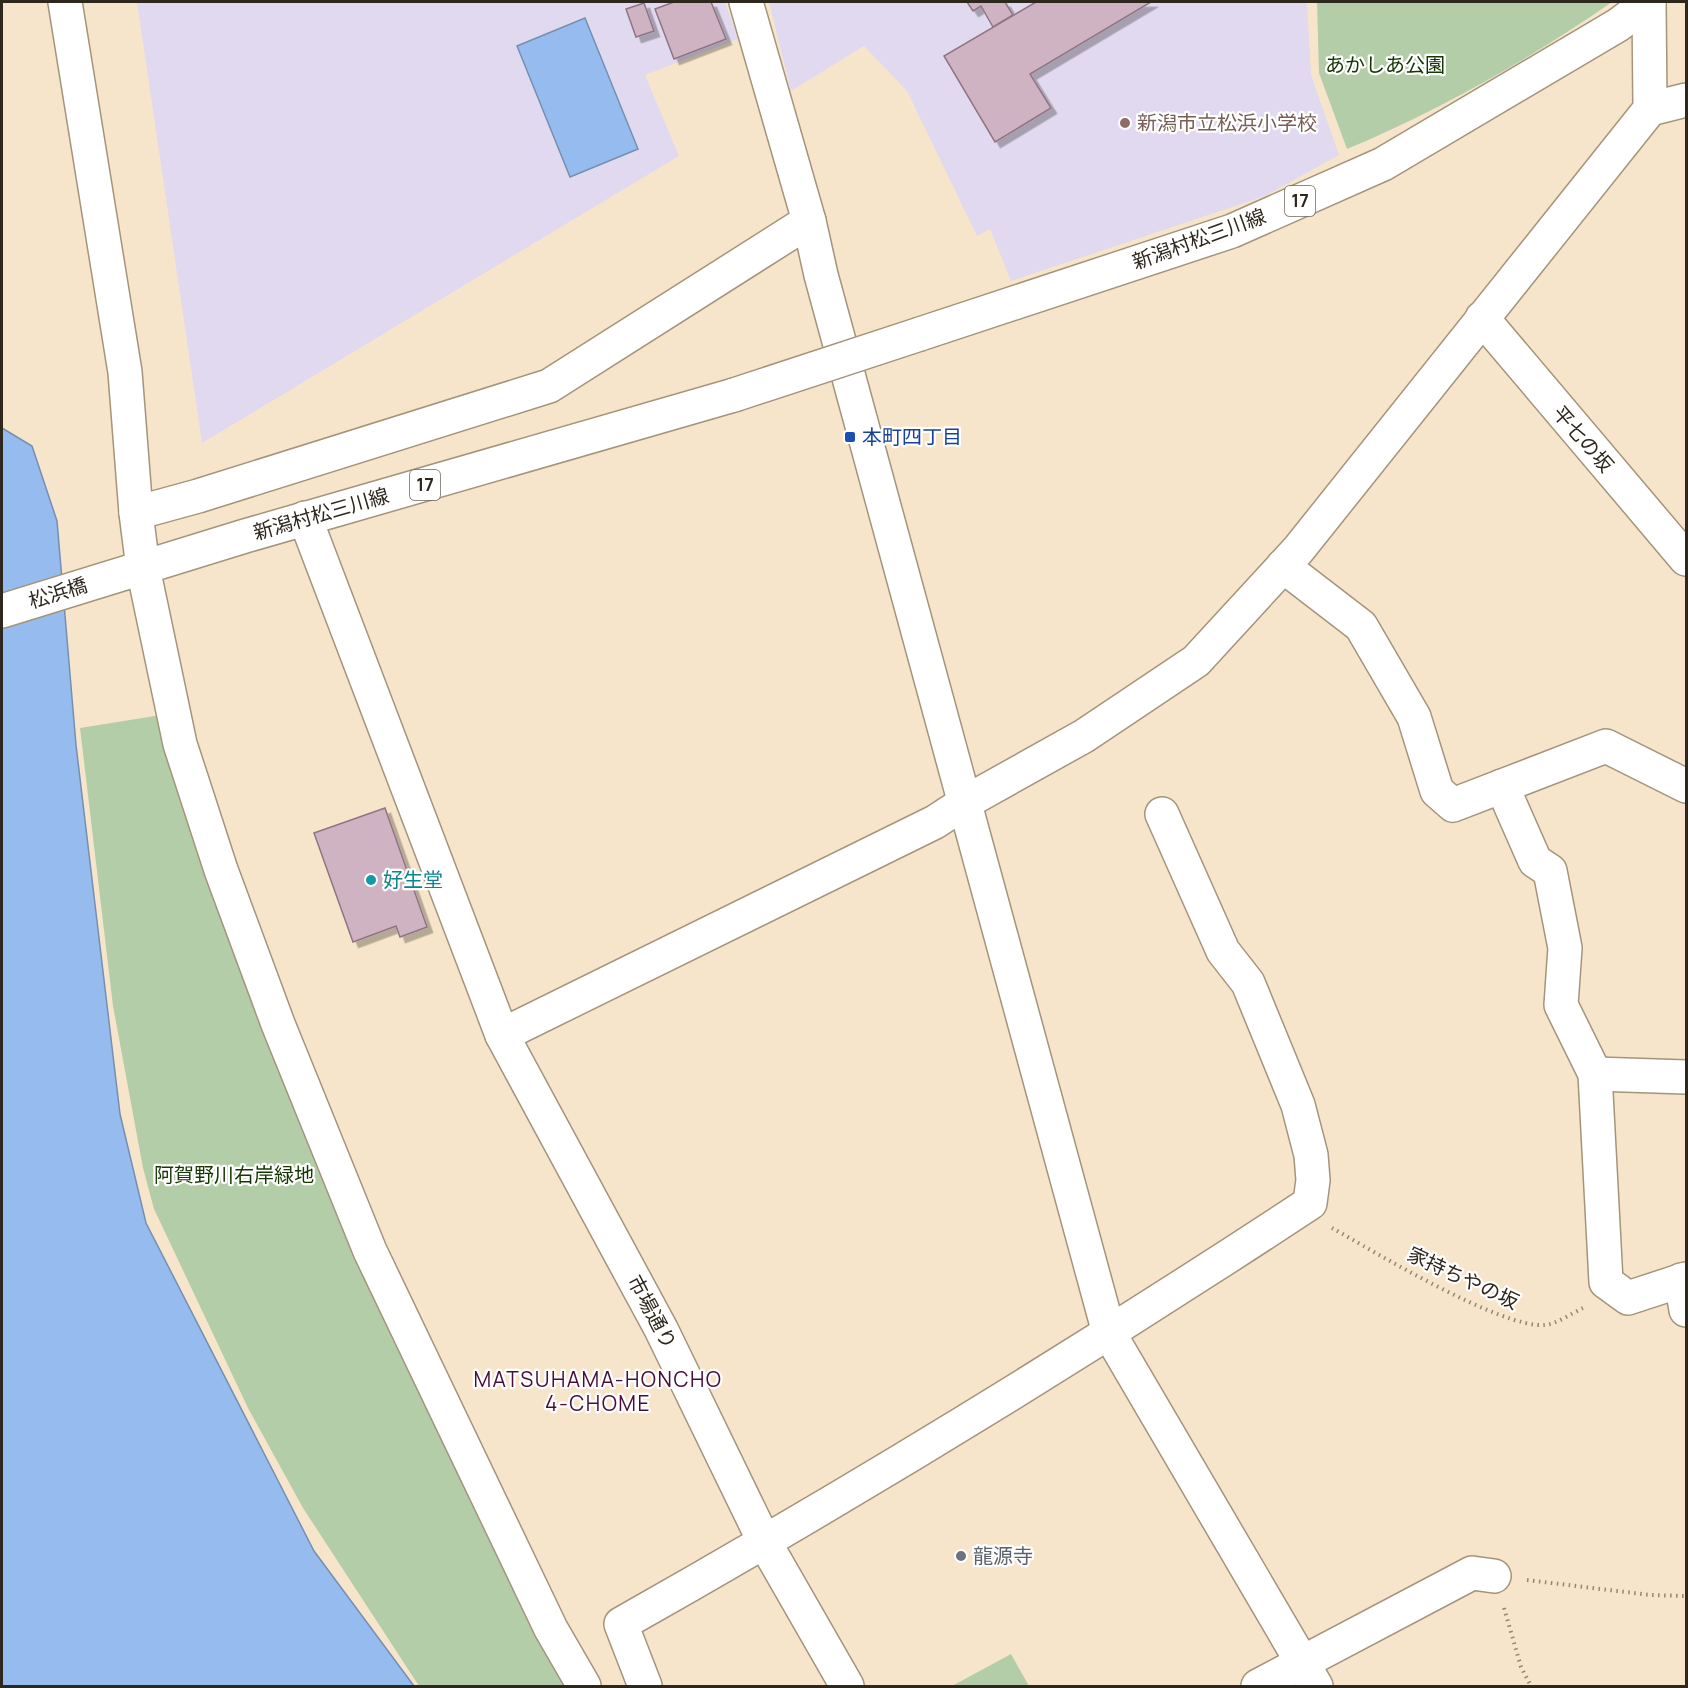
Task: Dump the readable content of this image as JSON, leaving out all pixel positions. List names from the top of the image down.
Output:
{
  "streets": {
    "street": [
      "17",
      "新潟村松三川線",
      "平七の坂",
      "松浜橋",
      "市場通り"
    ],
    "path": ["家持ちやの坂"]
  },
  "crossings": [
    ["新潟村松三川線", "松浜橋"],
    ["新潟村松三川線", "市場通り"]
  ],
  "districts": ["MATSUHAMA-HONCHO 4-CHOME"],
  "parks": ["あかしあ公園", "阿賀野川右岸緑地"],
  "places": {
    "other": ["新潟市立松浜小学校", "好生堂", "龍源寺"],
    "transit": ["本町四丁目"]
  }
}
